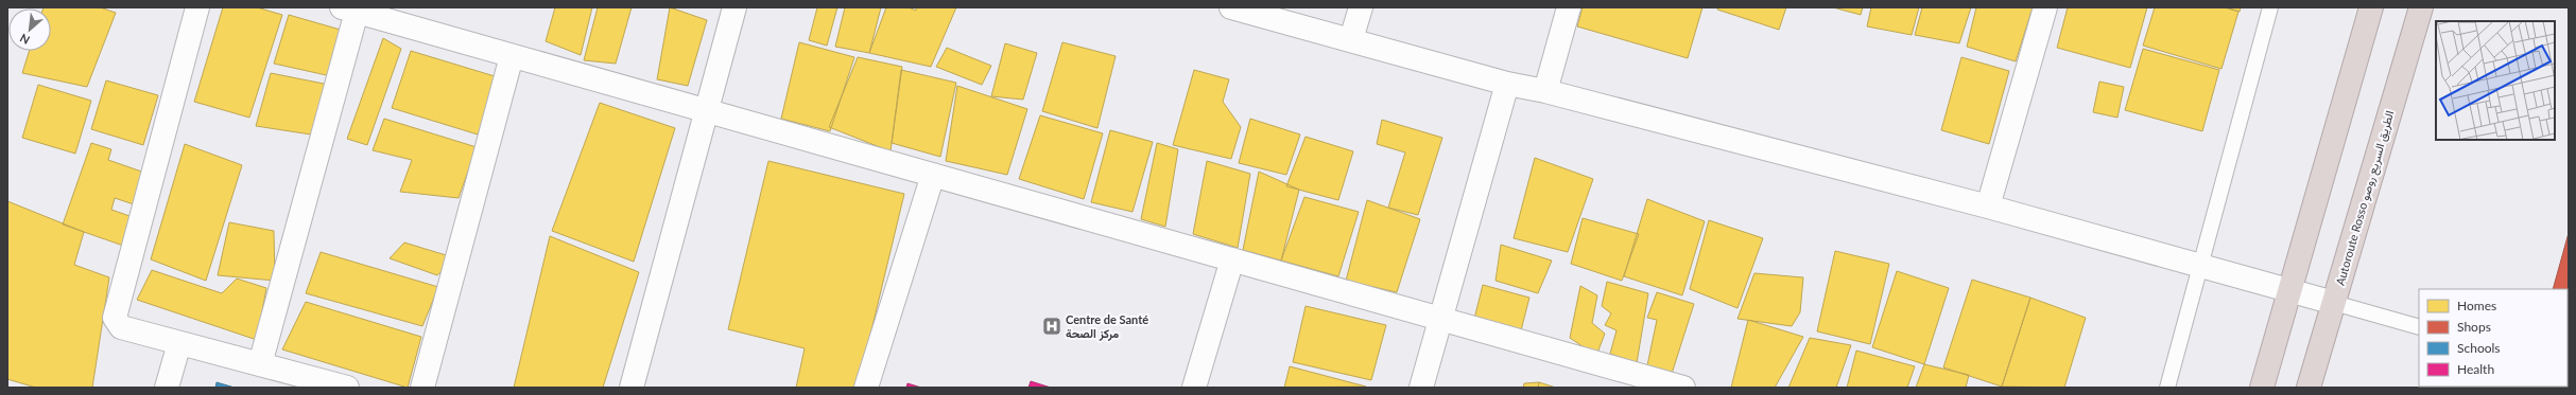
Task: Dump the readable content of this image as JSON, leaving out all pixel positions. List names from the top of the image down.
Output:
{
  "streets": {
    "highway": ["Autoroute Rosso الطريق السريع روصو"]
  },
  "places": {
    "hospital": ["Centre de Santé مركز الصحة"]
  },
  "legend": [
    "Homes",
    "Shops",
    "Schools",
    "Health"
  ],
  "north": "bottom left"
}
